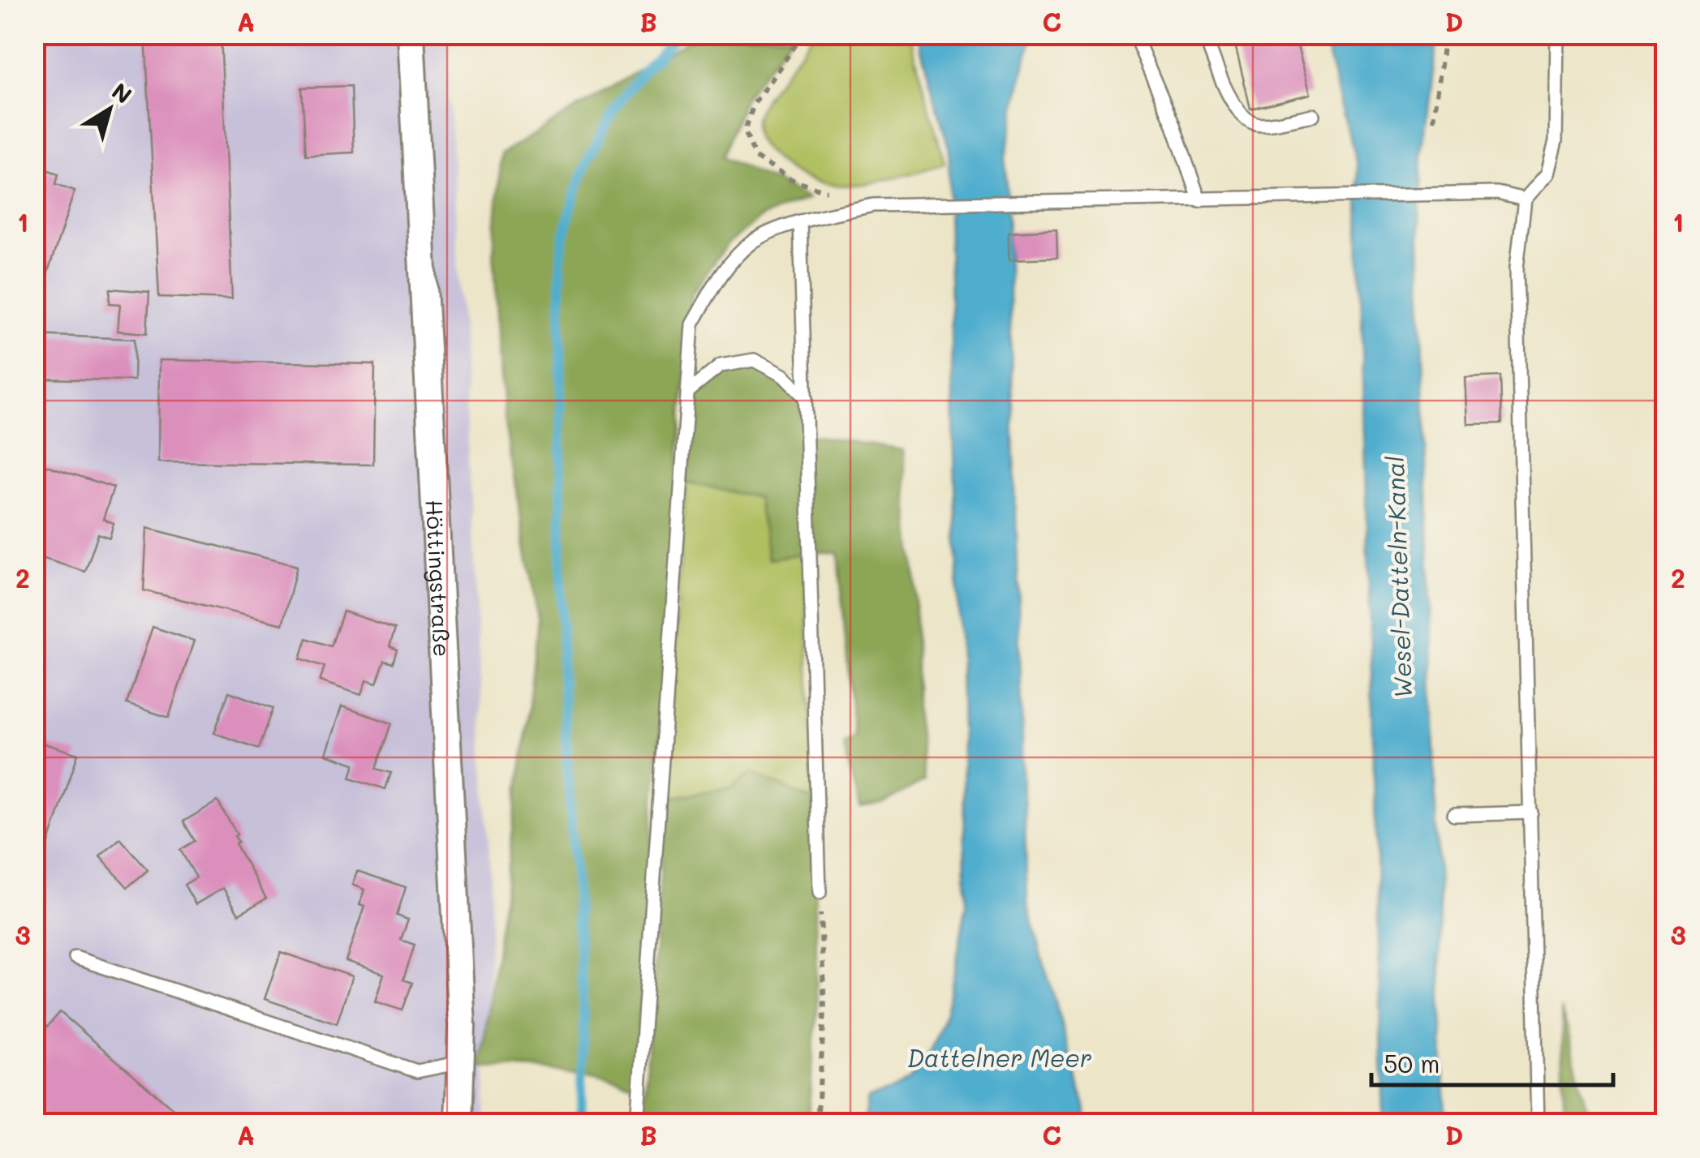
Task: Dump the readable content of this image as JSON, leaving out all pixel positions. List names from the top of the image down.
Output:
{
  "streets": {
    "street": ["Höttingstraße"]
  },
  "water": ["Wesel-Datteln-Kanal", "Dattelner Meer"],
  "scale_bar": "50 m",
  "north": "top right",
  "grid": {
    "columns": [
      "A",
      "B",
      "C",
      "D"
    ],
    "rows": ["1", "2", "3"]
  }
}
